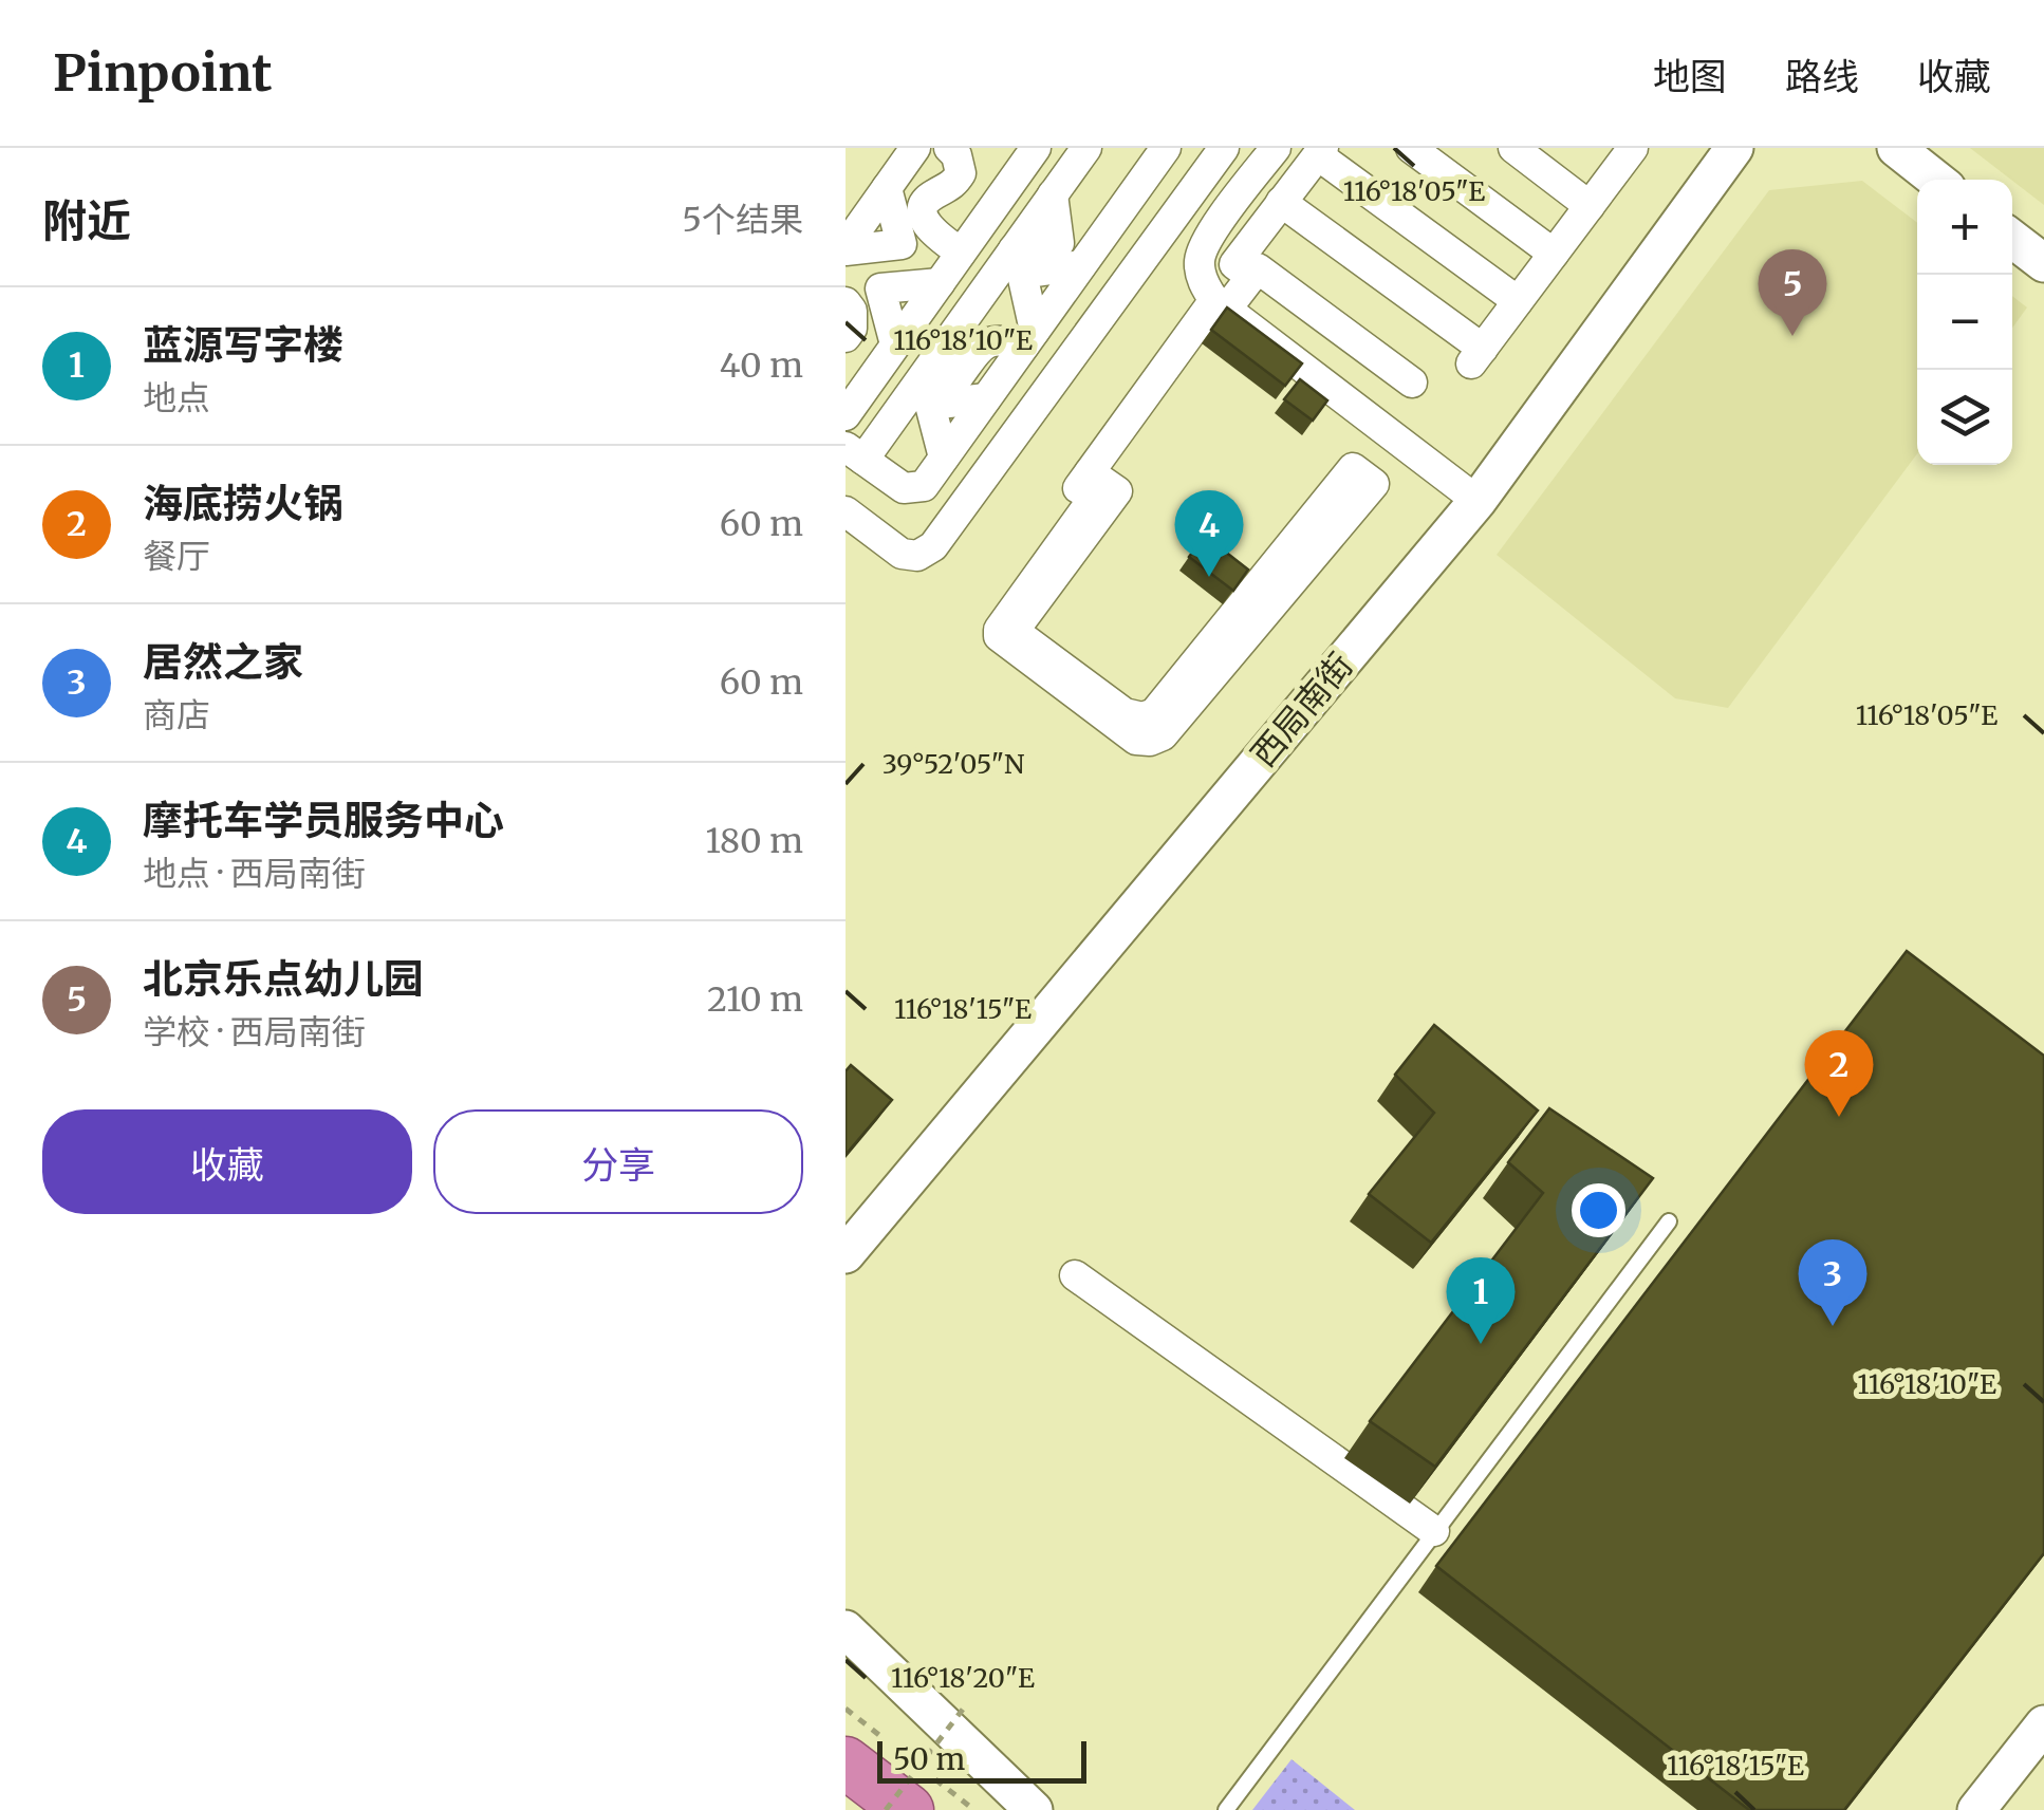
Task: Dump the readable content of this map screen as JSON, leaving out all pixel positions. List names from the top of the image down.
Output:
{
  "streets": {
    "street": ["西局南街"]
  },
  "scale_bar": "50 m",
  "page": {
    "header": "Pinpoint",
    "nav": ["地图", "路线", "收藏"],
    "heading": ["附近", "5个结果"],
    "map_buttons": ["+", "−"],
    "pins": [
      "5",
      "4",
      "2",
      "3",
      "1"
    ],
    "list": [
      {
        "mark": "1",
        "name": "蓝源写字楼",
        "note": "地点",
        "value": "40 m"
      },
      {
        "mark": "2",
        "name": "海底捞火锅",
        "note": "餐厅",
        "value": "60 m"
      },
      {
        "mark": "3",
        "name": "居然之家",
        "note": "商店",
        "value": "60 m"
      },
      {
        "mark": "4",
        "name": "摩托车学员服务中心",
        "note": "地点 · 西局南街",
        "value": "180 m"
      },
      {
        "mark": "5",
        "name": "北京乐点幼儿园",
        "note": "学校 · 西局南街",
        "value": "210 m"
      }
    ],
    "buttons": ["收藏", "分享"],
    "scale": "50 m"
  },
  "coordinates": [
    "116°18'05\"E",
    "116°18'10\"E",
    "39°52'05\"N",
    "116°18'15\"E",
    "116°18'20\"E"
  ]
}
